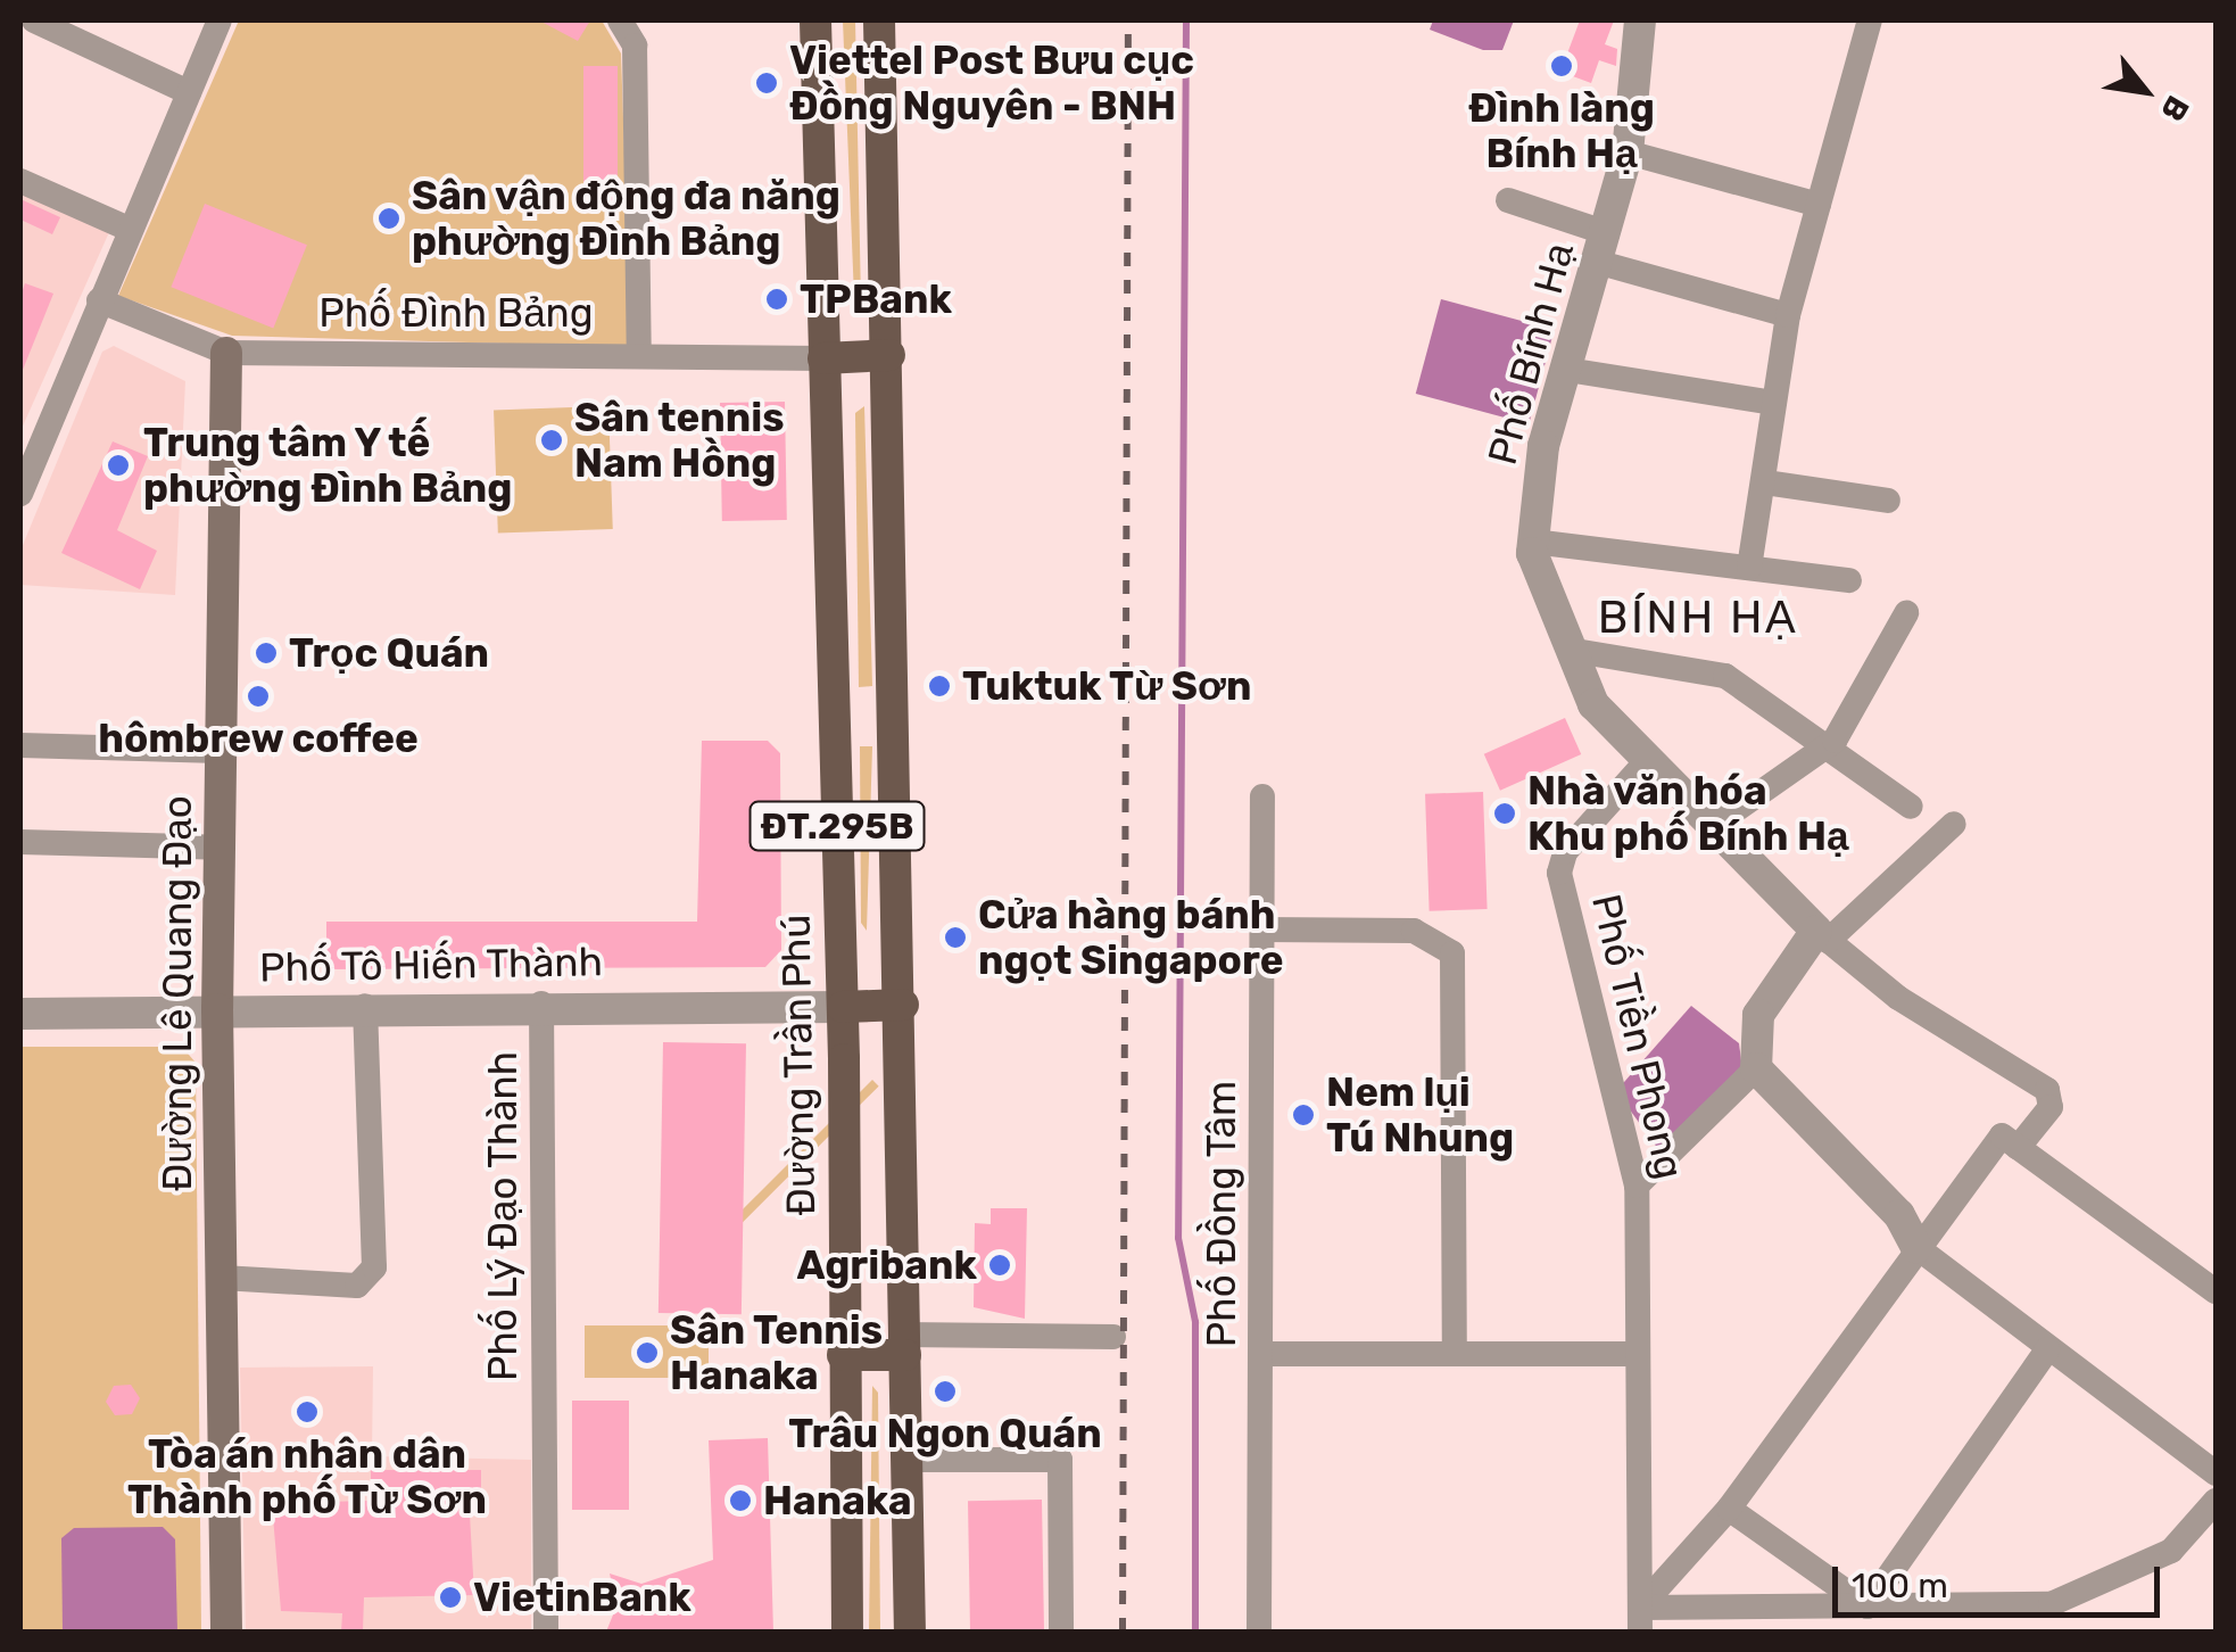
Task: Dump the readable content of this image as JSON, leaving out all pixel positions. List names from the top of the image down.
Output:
{
  "streets": {
    "main road": ["ĐT.295B", "Đường Lê Quang Đạo", "Đường Trần Phú"],
    "street": [
      "Phố Đình Bảng",
      "Phố Bính Hạ",
      "Phố Tô Hiến Thành",
      "Phố Tiền Phong",
      "Phố Đồng Tâm",
      "Phố Lý Đạo Thành"
    ]
  },
  "crossings": [
    ["Phố Đình Bảng", "Đường Lê Quang Đạo"],
    ["Phố Đình Bảng", "Đường Trần Phú"],
    ["Phố Bính Hạ", "Phố Tiền Phong"],
    ["Phố Tô Hiến Thành", "Đường Lê Quang Đạo"],
    ["Phố Tô Hiến Thành", "Đường Trần Phú"],
    ["Phố Tô Hiến Thành", "Phố Lý Đạo Thành"]
  ],
  "districts": ["BÍNH HẠ"],
  "places": [
    "Đình làng Bính Hạ",
    "Viettel Post Bưu cục Đồng Nguyên - BNH",
    "Sân vận động đa năng phường Đình Bảng",
    "TPBank",
    "Sân tennis Nam Hồng",
    "Trung tâm Y tế phường Đình Bảng",
    "Trọc Quán",
    "Tuktuk Từ Sơn",
    "hômbrew coffee",
    "Nhà văn hóa Khu phố Bính Hạ",
    "Cửa hàng bánh ngọt Singapore",
    "Nem lụi Tú Nhung",
    "Agribank",
    "Sân Tennis Hanaka",
    "Trâu Ngon Quán",
    "Tòa án nhân dân Thành phố Từ Sơn",
    "Hanaka",
    "VietinBank"
  ],
  "scale_bar": "100 m",
  "north": "bottom right"
}
